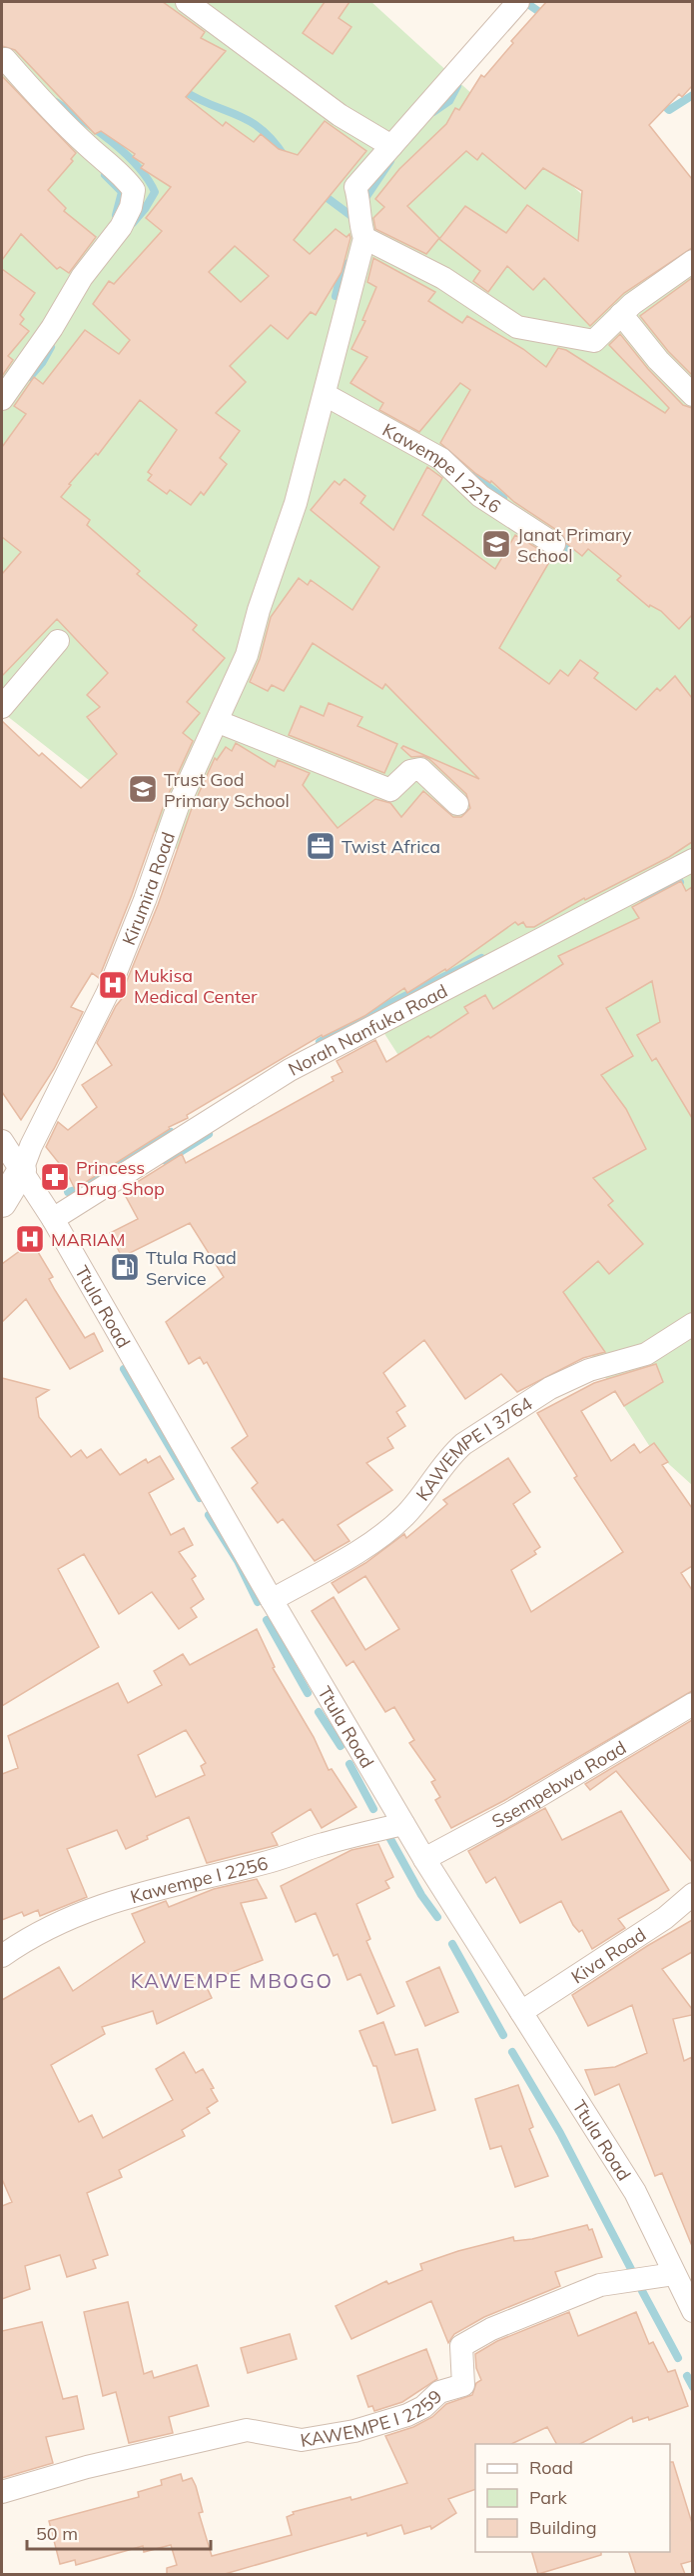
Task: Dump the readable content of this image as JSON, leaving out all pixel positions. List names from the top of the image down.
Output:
{
  "streets": {
    "street": [
      "Kawempe I 2216",
      "Kirumira Road",
      "Norah Nanfuka Road",
      "Ttula Road",
      "KAWEMPE I 3764",
      "Ssempebwa Road",
      "Kawempe I 2256",
      "Kiva Road",
      "KAWEMPE I 2259"
    ]
  },
  "crossings": [
    ["Kawempe I 2216", "Kirumira Road"],
    ["Kirumira Road", "Ttula Road"],
    ["Norah Nanfuka Road", "Ttula Road"],
    ["Ttula Road", "KAWEMPE I 3764"],
    ["Ttula Road", "Ssempebwa Road"],
    ["Ttula Road", "Kawempe I 2256"],
    ["Ttula Road", "Kiva Road"],
    ["Ttula Road", "KAWEMPE I 2259"]
  ],
  "districts": ["KAWEMPE MBOGO"],
  "places": {
    "school or university": ["Janat Primary School", "Trust God Primary School"],
    "office": ["Twist Africa"],
    "hospital": ["Mukisa Medical Center", "MARIAM"],
    "pharmacy": ["Princess Drug Shop"],
    "fuel station": ["Ttula Road Service"]
  },
  "legend": ["Road", "Park", "Building"],
  "scale_bar": "50 m"
}
